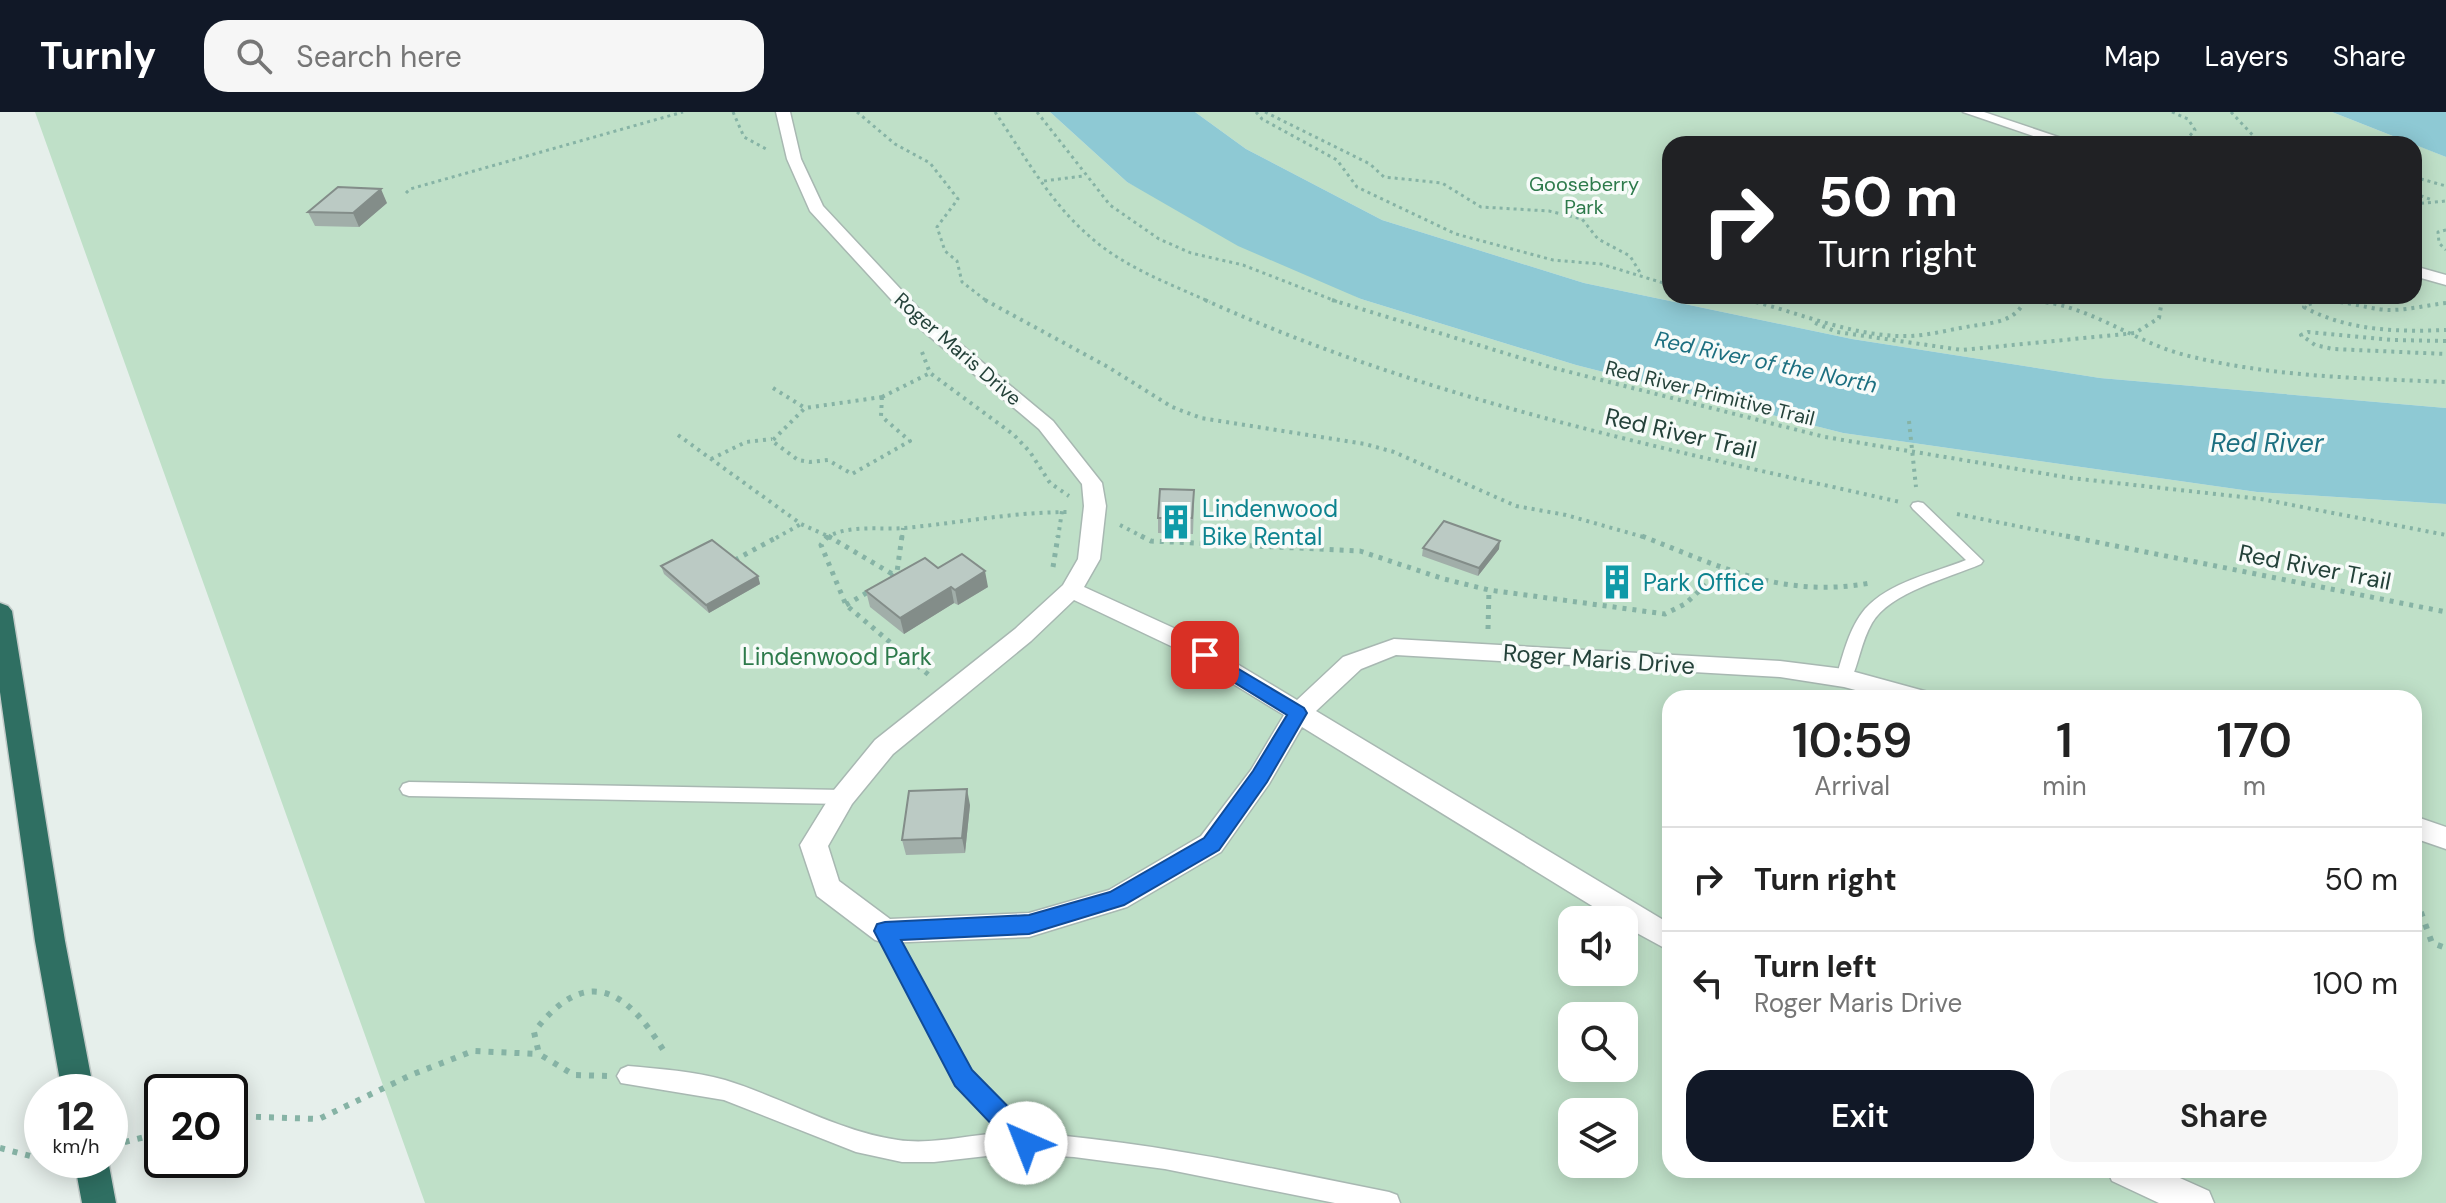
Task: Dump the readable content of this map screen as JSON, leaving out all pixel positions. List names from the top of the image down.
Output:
{
  "streets": {
    "street": ["Roger Maris Drive"],
    "path": ["Red River Primitive Trail", "Red River Trail"]
  },
  "water": ["Red River of the North", "Red River"],
  "parks": ["Gooseberry Park", "Lindenwood Park"],
  "places": {
    "building": ["Lindenwood Bike Rental", "Park Office"]
  },
  "page": {
    "header": "Turnly",
    "search": "Search here",
    "nav": ["Map", "Layers", "Share"],
    "turn": ["50 m", "Turn right"],
    "eta": [
      "10:59",
      "Arrival",
      "1",
      "min",
      "170",
      "m"
    ],
    "list": [
      {
        "name": "Turn right",
        "value": "50 m"
      },
      {
        "name": "Turn left",
        "note": "Roger Maris Drive",
        "value": "100 m"
      }
    ],
    "buttons": ["Exit", "Share"],
    "speed": "12 km/h",
    "limit": "20"
  }
}
